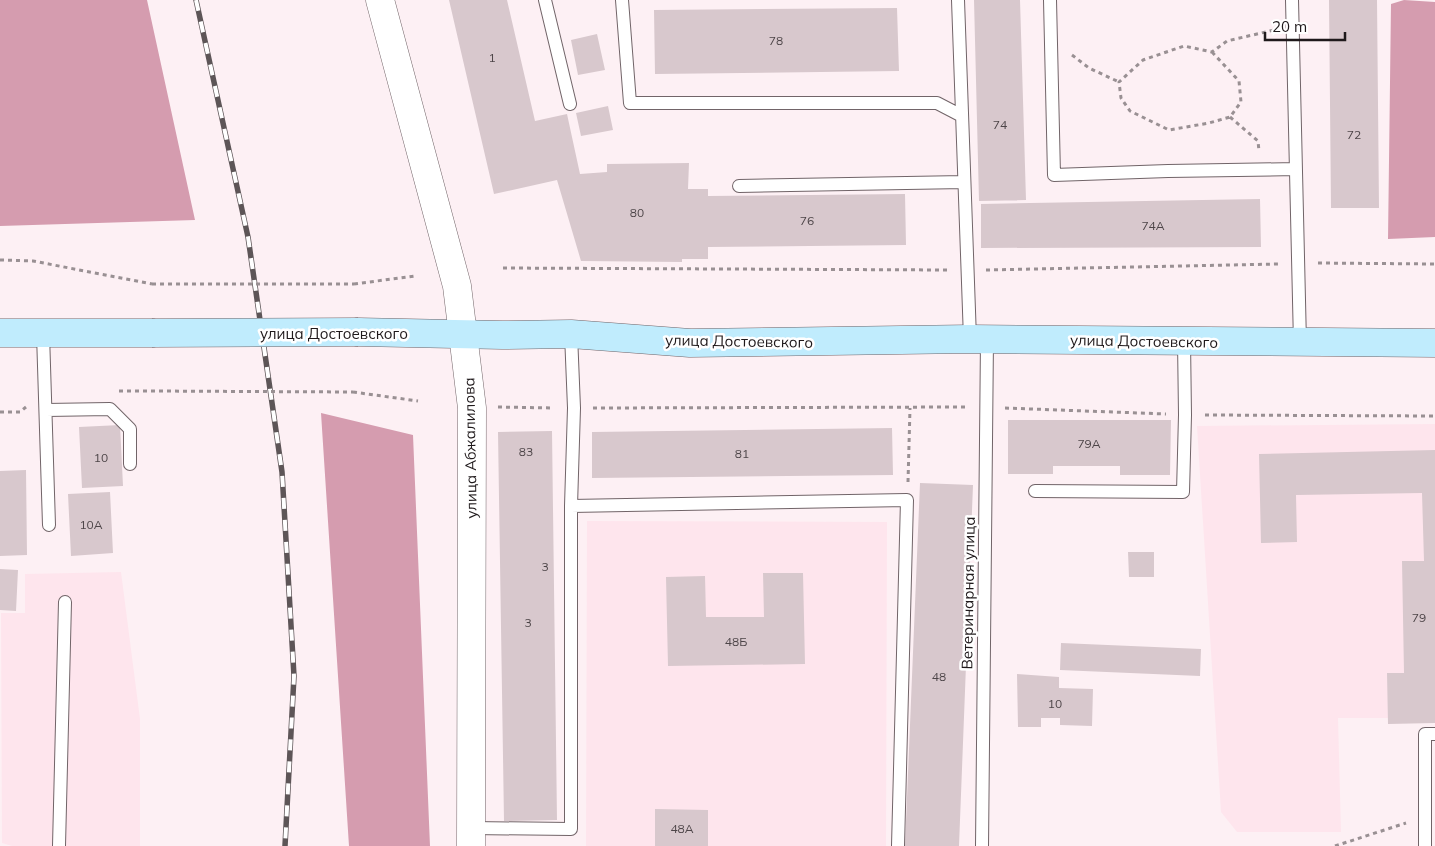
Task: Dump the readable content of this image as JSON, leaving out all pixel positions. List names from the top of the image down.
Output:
{
  "streets": {
    "main road": ["улица Достоевского"],
    "street": ["улица Абжалилова"],
    "lane": ["Ветеринарная улица"]
  },
  "crossings": [
    ["улица Достоевского", "улица Абжалилова"],
    ["улица Достоевского", "Ветеринарная улица"]
  ],
  "house_numbers": [
    "78",
    "1",
    "74",
    "72",
    "80",
    "76",
    "74А",
    "79А",
    "83",
    "81",
    "10",
    "10А",
    "3",
    "79",
    "3",
    "48Б",
    "48",
    "10",
    "48А"
  ],
  "scale_bar": "20 m"
}
